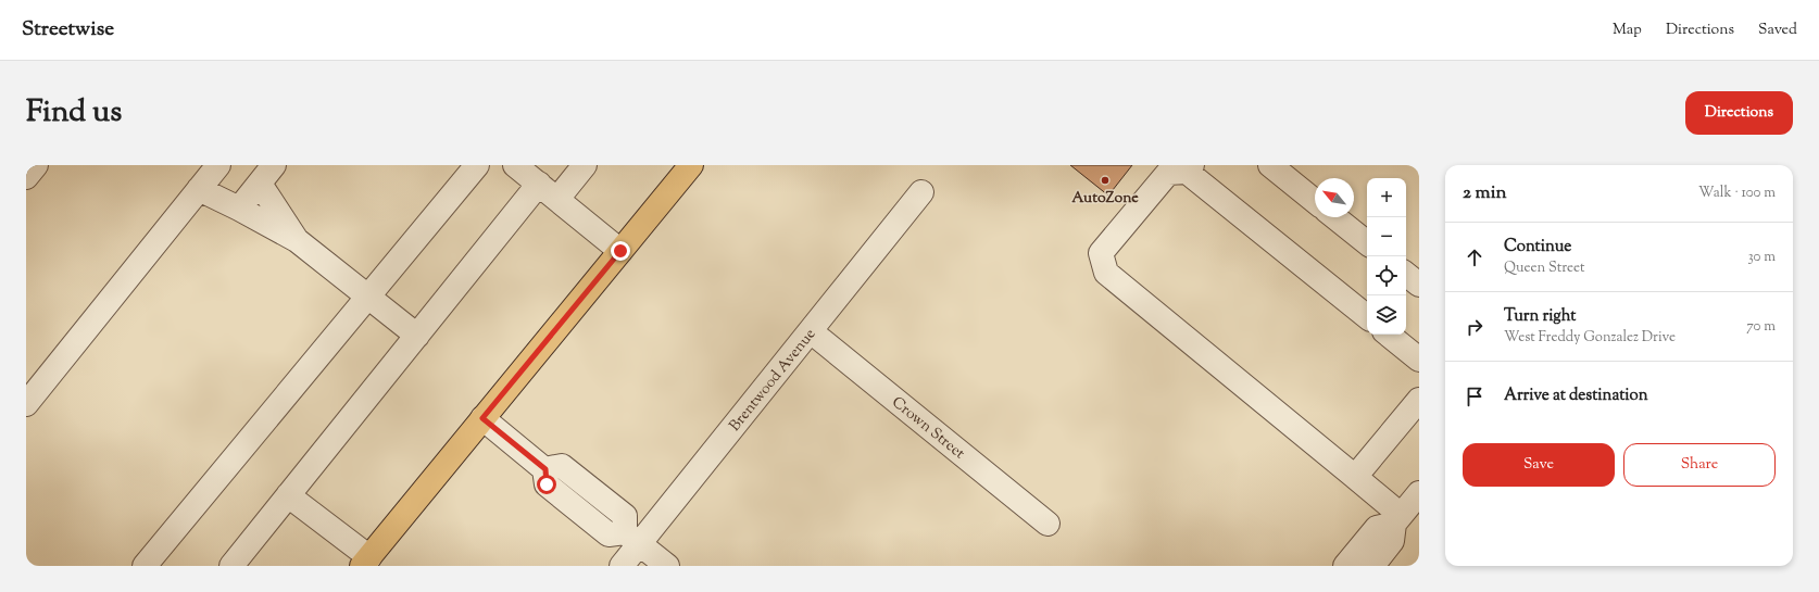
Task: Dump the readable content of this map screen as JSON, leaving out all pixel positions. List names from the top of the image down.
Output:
{
  "streets": {
    "street": ["Brentwood Avenue", "Crown Street"]
  },
  "crossings": [
    ["Brentwood Avenue", "Crown Street"]
  ],
  "places": ["AutoZone"],
  "north": "top left",
  "page": {
    "header": "Streetwise",
    "nav": ["Map", "Directions", "Saved"],
    "title": "Find us",
    "buttons": [
      "Directions",
      ["Save", "Share"]
    ],
    "heading": ["2 min", "Walk · 100 m"],
    "map_buttons": ["+", "−"],
    "list": [
      ["Continue", "Queen Street", "30 m"],
      ["Turn right", "West Freddy Gonzalez Drive", "70 m"],
      "Arrive at destination"
    ]
  }
}
